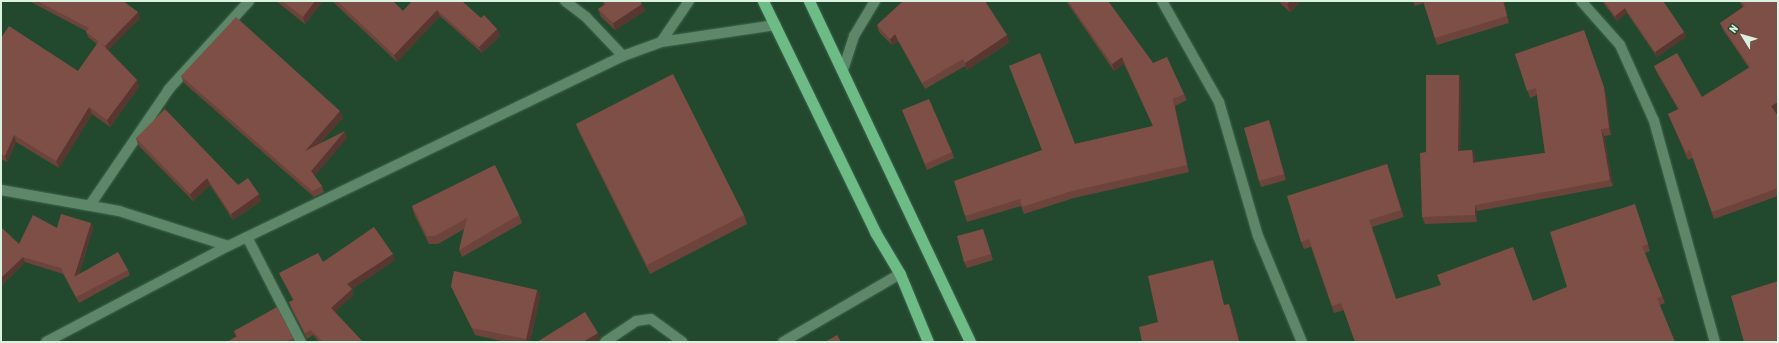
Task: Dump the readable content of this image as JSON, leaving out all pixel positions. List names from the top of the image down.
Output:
{
  "north": "top left"
}
